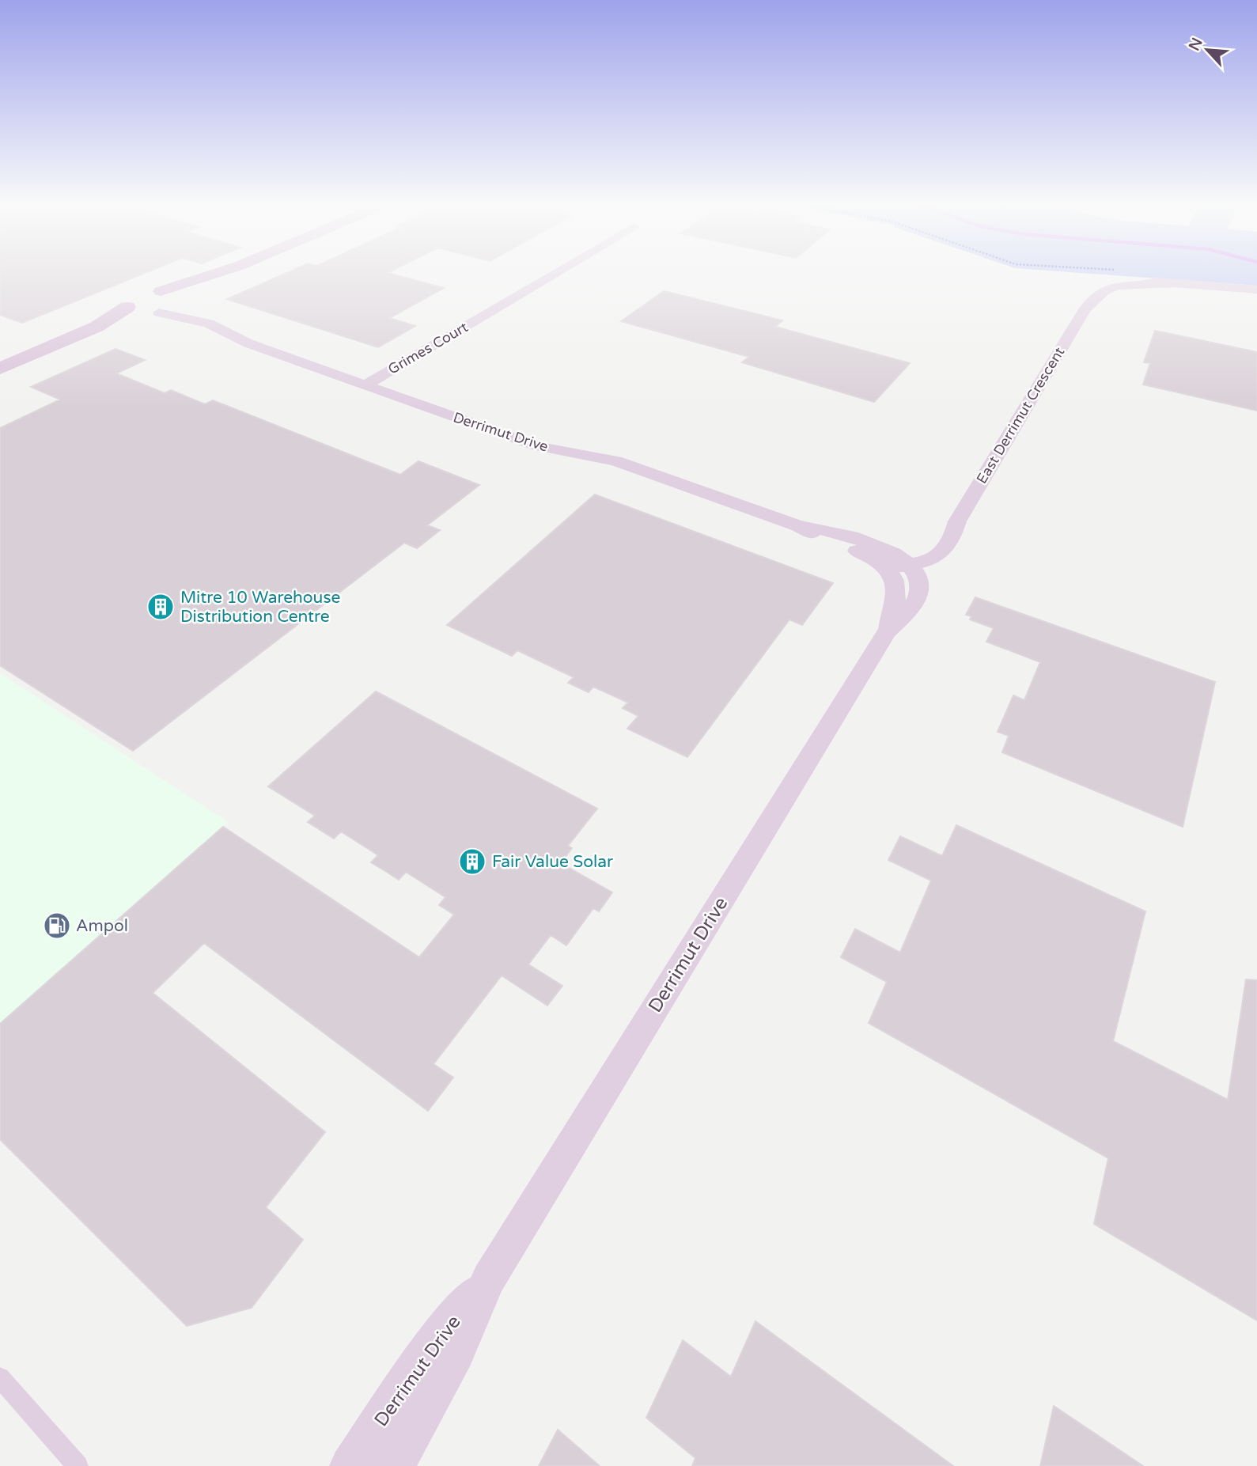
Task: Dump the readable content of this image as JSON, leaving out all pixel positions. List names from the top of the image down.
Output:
{
  "streets": {
    "street": ["Grimes Court", "East Derrimut Crescent", "Derrimut Drive"]
  },
  "crossings": [
    ["Grimes Court", "Derrimut Drive"],
    ["East Derrimut Crescent", "Derrimut Drive"]
  ],
  "places": {
    "building": ["Mitre 10 Warehouse Distribution Centre", "Fair Value Solar"],
    "fuel station": ["Ampol"]
  },
  "north": "top left"
}
